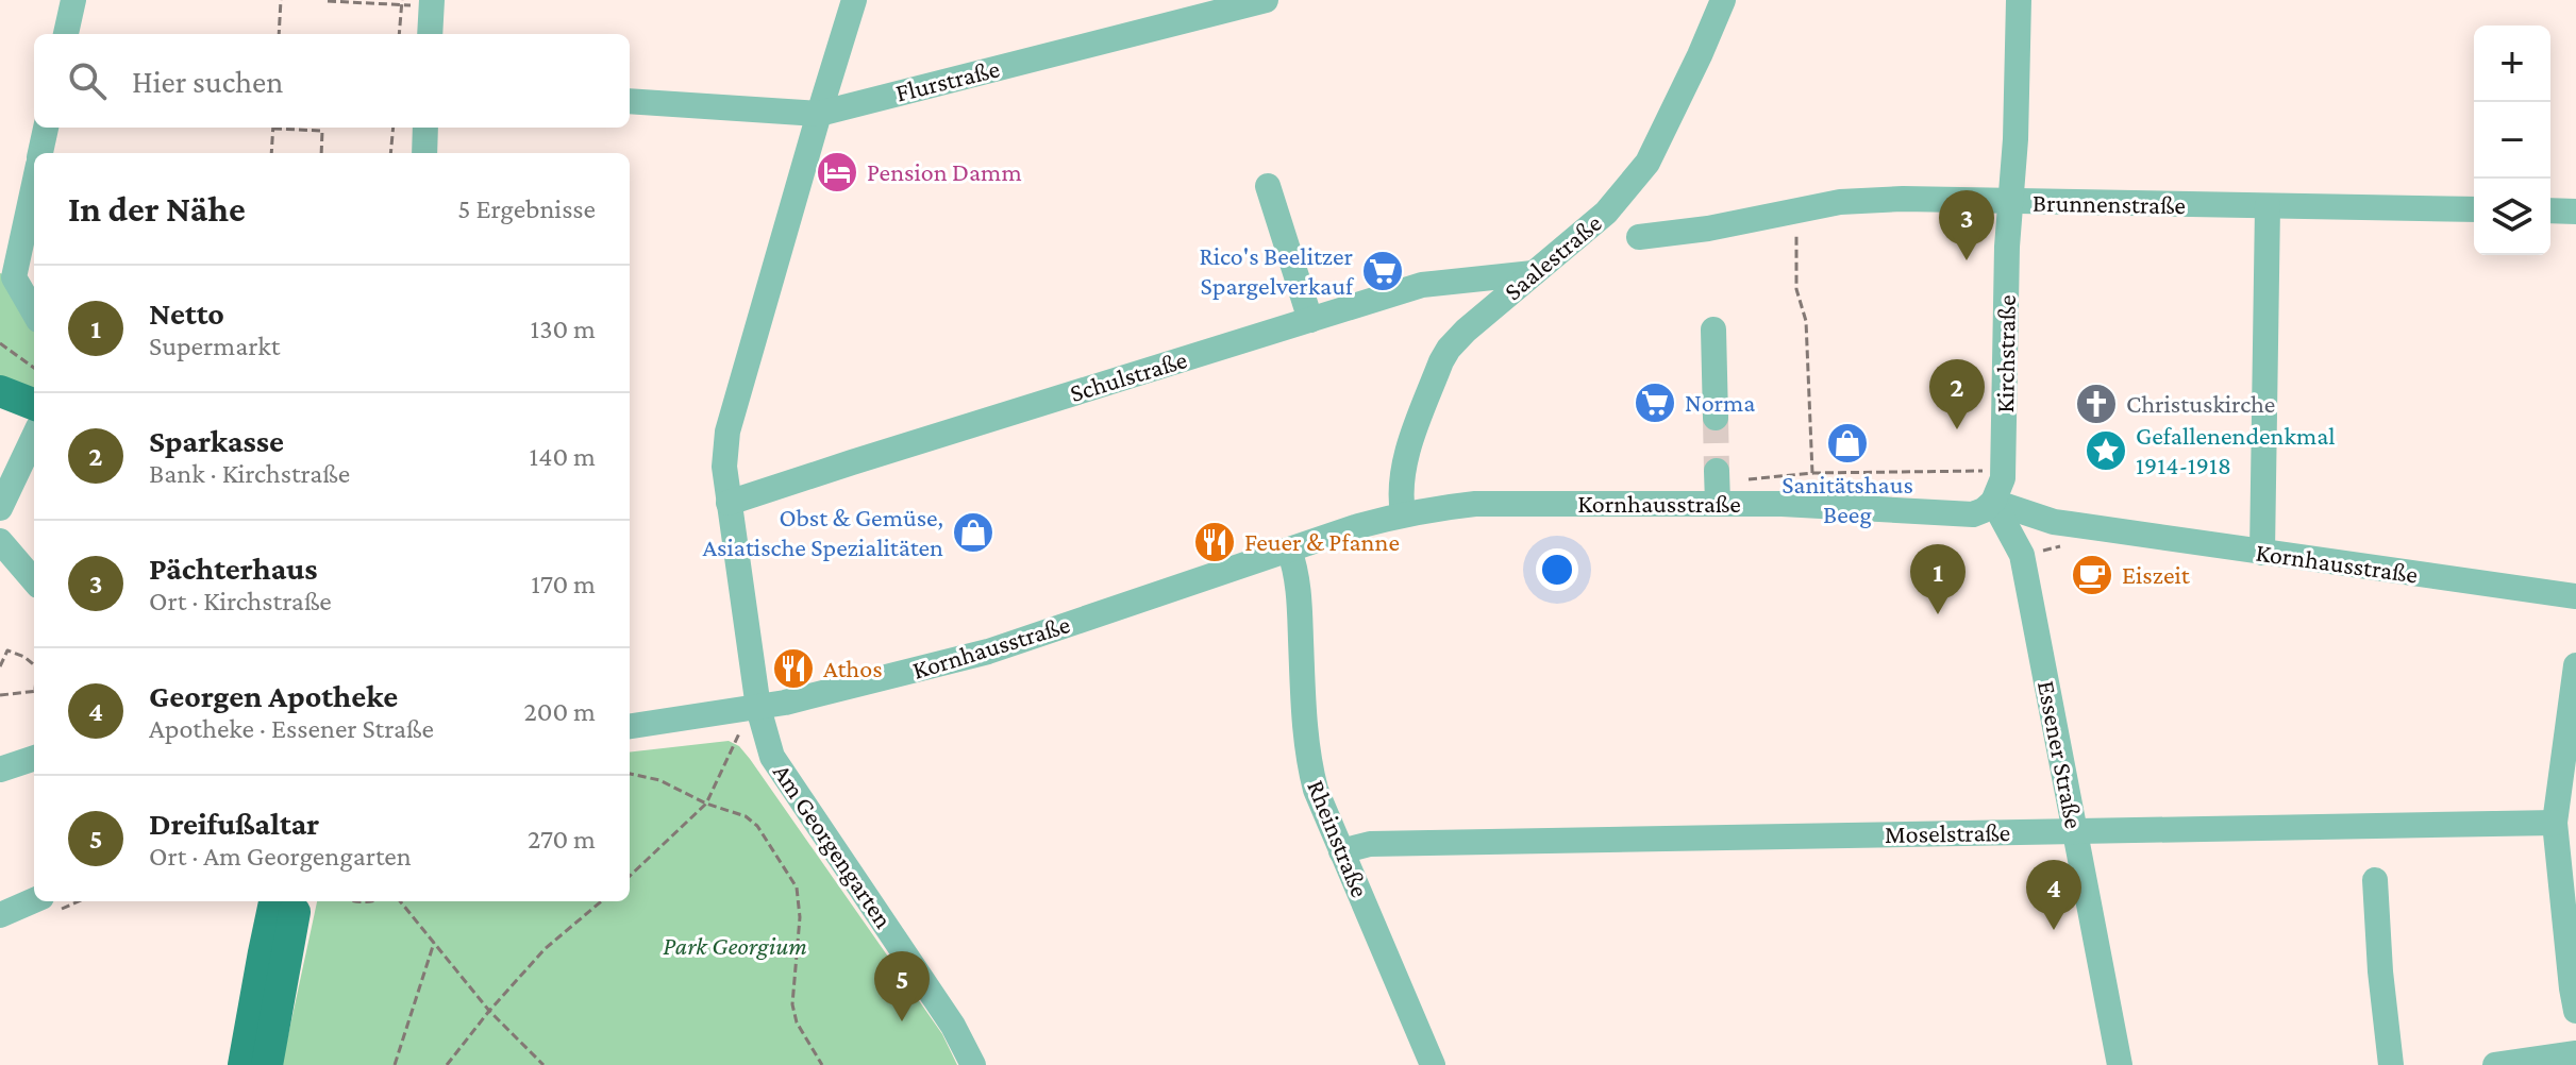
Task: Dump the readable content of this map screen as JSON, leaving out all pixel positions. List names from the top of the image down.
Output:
{
  "streets": {
    "street": [
      "Flurstraße",
      "Brunnenstraße",
      "Saalestraße",
      "Kirchstraße",
      "Schulstraße",
      "Kornhausstraße",
      "Essener Straße",
      "Moselstraße",
      "Rheinstraße",
      "Am Georgengarten"
    ]
  },
  "crossings": [
    ["Flurstraße", "Am Georgengarten"],
    ["Brunnenstraße", "Kirchstraße"],
    ["Saalestraße", "Schulstraße"],
    ["Saalestraße", "Kornhausstraße"],
    ["Kirchstraße", "Kornhausstraße"],
    ["Kirchstraße", "Essener Straße"],
    ["Schulstraße", "Am Georgengarten"],
    ["Kornhausstraße", "Essener Straße"],
    ["Kornhausstraße", "Rheinstraße"],
    ["Kornhausstraße", "Am Georgengarten"],
    ["Essener Straße", "Moselstraße"],
    ["Moselstraße", "Rheinstraße"]
  ],
  "parks": ["Park Georgium"],
  "places": {
    "hotel": ["Pension Damm"],
    "supermarket": ["Rico's Beelitzer Spargelverkauf", "Norma"],
    "church": ["Christuskirche"],
    "shop": ["Sanitätshaus Beeg", "Obst & Gemüse, Asiatische Spezialitäten"],
    "place": ["Gefallenendenkmal 1914-1918"],
    "restaurant": ["Feuer & Pfanne", "Athos"],
    "cafe": ["Eiszeit"]
  },
  "page": {
    "map_buttons": ["+", "−"],
    "search": "Hier suchen",
    "heading": ["In der Nähe", "5 Ergebnisse"],
    "pins": [
      "3",
      "2",
      "1",
      "4",
      "5"
    ],
    "list": [
      {
        "mark": "1",
        "name": "Netto",
        "note": "Supermarkt",
        "value": "130 m"
      },
      {
        "mark": "2",
        "name": "Sparkasse",
        "note": "Bank · Kirchstraße",
        "value": "140 m"
      },
      {
        "mark": "3",
        "name": "Pächterhaus",
        "note": "Ort · Kirchstraße",
        "value": "170 m"
      },
      {
        "mark": "4",
        "name": "Georgen Apotheke",
        "note": "Apotheke · Essener Straße",
        "value": "200 m"
      },
      {
        "mark": "5",
        "name": "Dreifußaltar",
        "note": "Ort · Am Georgengarten",
        "value": "270 m"
      }
    ]
  }
}
